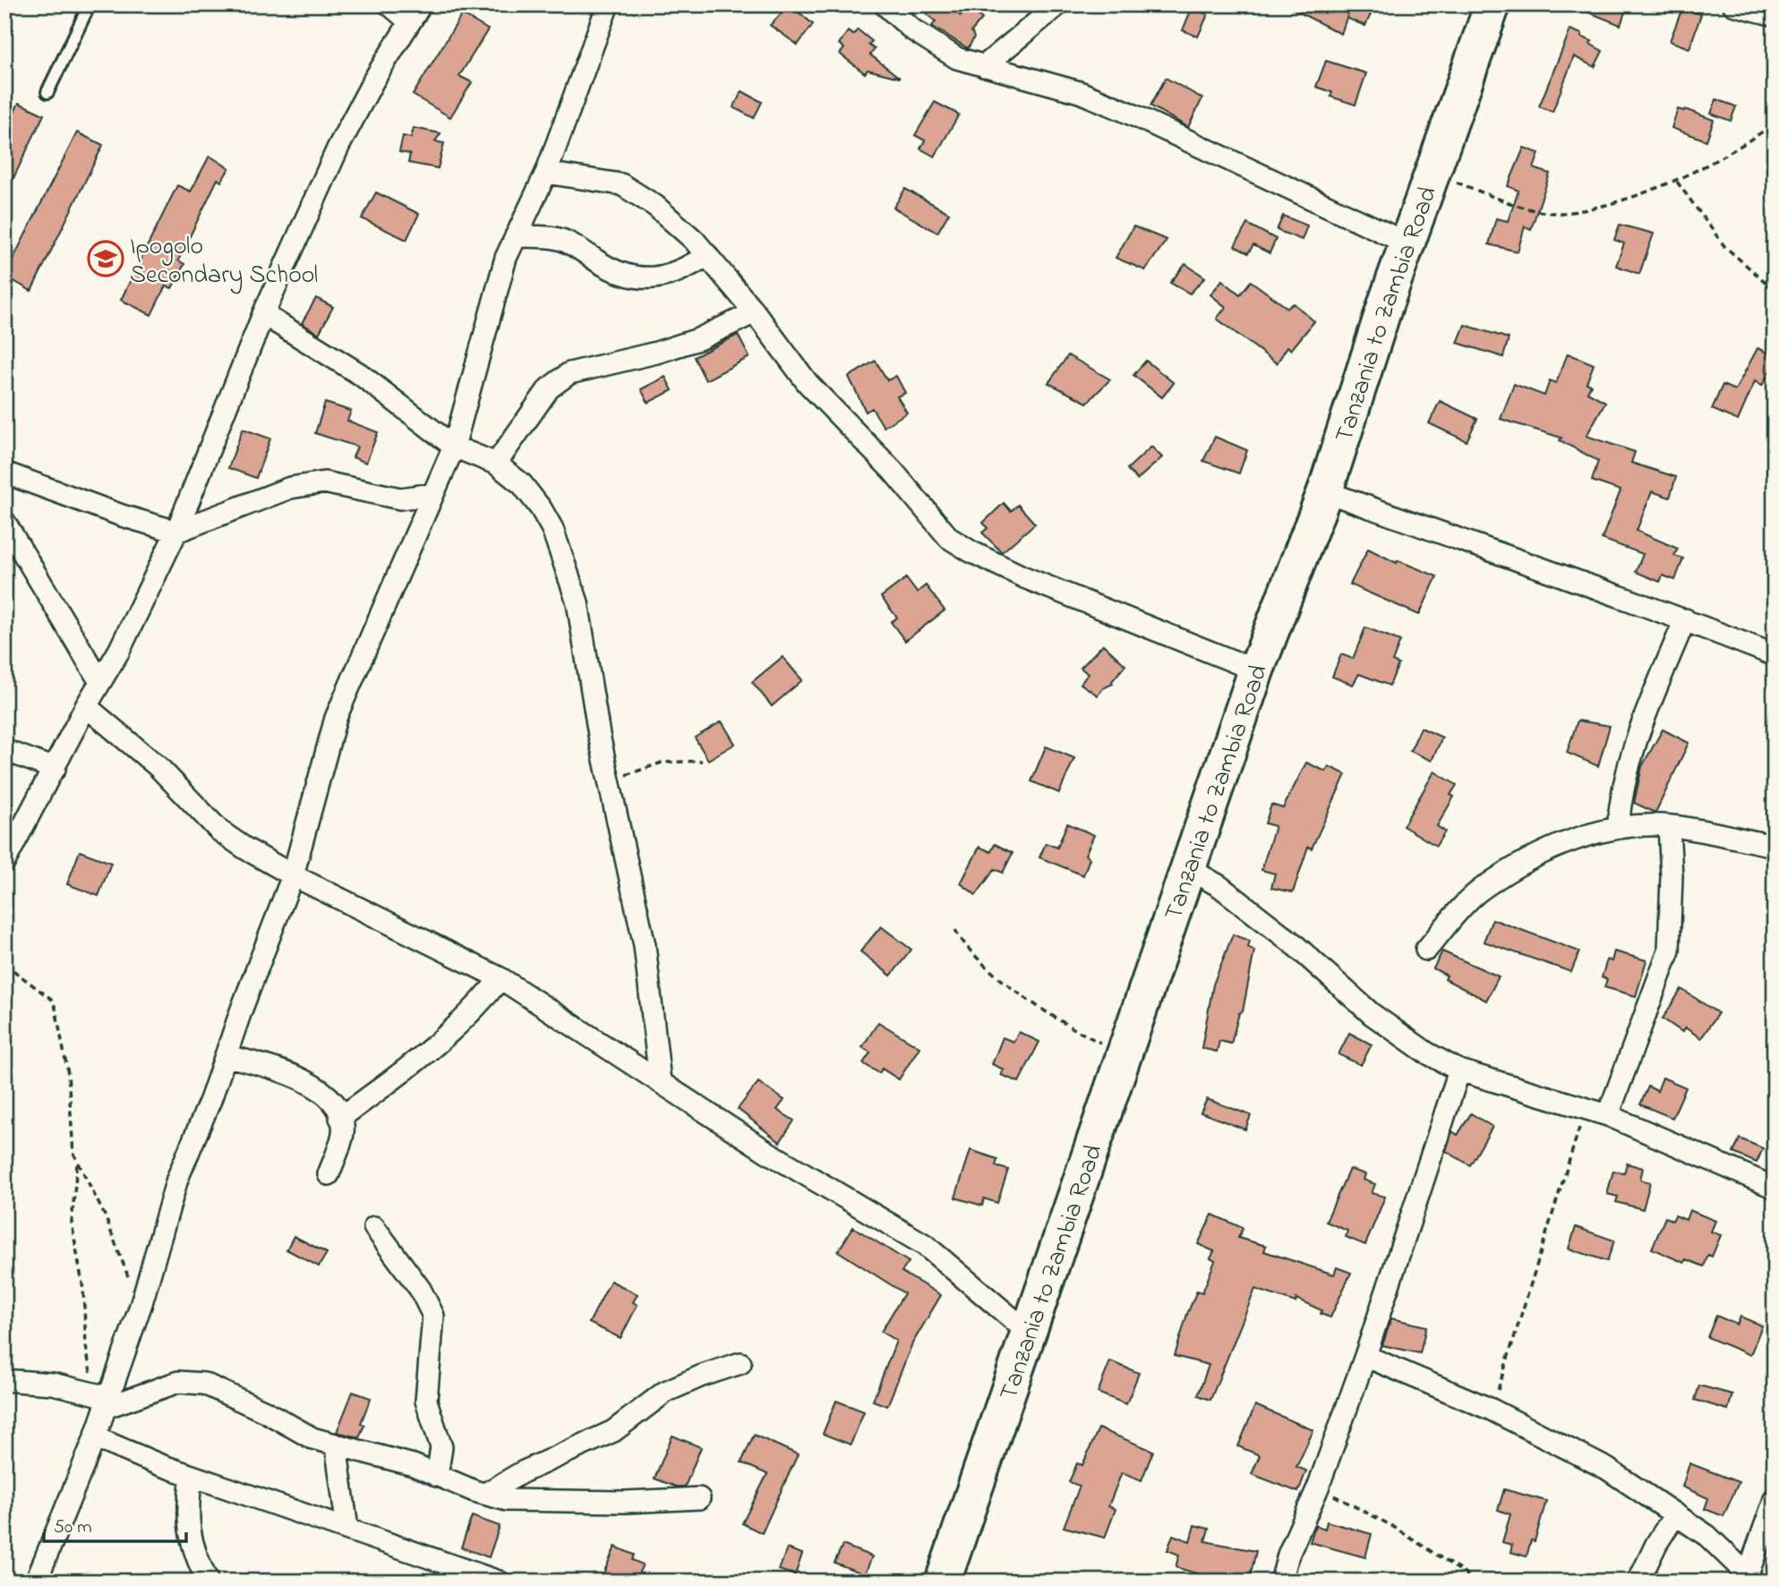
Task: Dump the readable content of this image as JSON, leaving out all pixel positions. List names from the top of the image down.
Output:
{
  "streets": {
    "highway": ["Tanzania to Zambia Road"]
  },
  "places": {
    "school or university": ["Ipogolo Secondary School"]
  },
  "scale_bar": "50 m"
}
